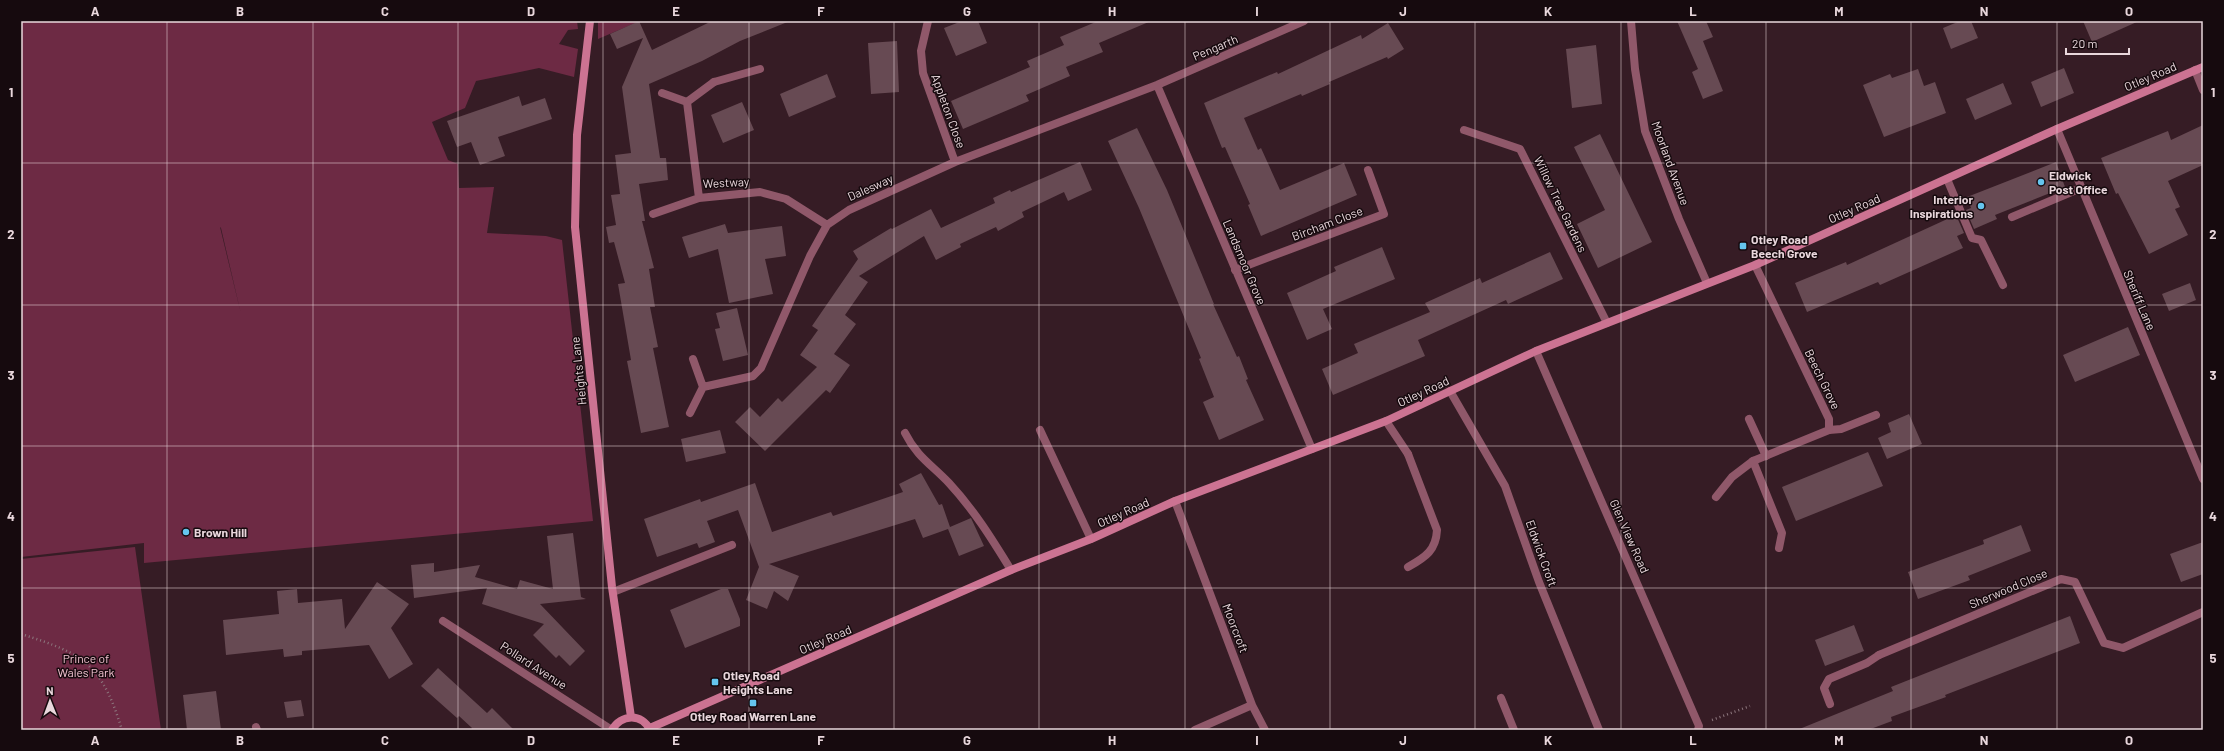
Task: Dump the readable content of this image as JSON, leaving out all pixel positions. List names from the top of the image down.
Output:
{
  "streets": {
    "street": [
      "Pengarth",
      "Otley Road",
      "Appleton Close",
      "Moorland Avenue",
      "Westway",
      "Dalesway",
      "Willow Tree Gardens",
      "Bircham Close",
      "Landsmoor Grove",
      "Sheriff Lane",
      "Heights Lane",
      "Beech Grove",
      "Glen View Road",
      "Eldwick Croft",
      "Sherwood Close",
      "Moorcroft",
      "Pollard Avenue"
    ]
  },
  "crossings": [
    ["Pengarth", "Dalesway"],
    ["Pengarth", "Landsmoor Grove"],
    ["Otley Road", "Moorland Avenue"],
    ["Otley Road", "Willow Tree Gardens"],
    ["Otley Road", "Landsmoor Grove"],
    ["Otley Road", "Sheriff Lane"],
    ["Otley Road", "Beech Grove"],
    ["Otley Road", "Glen View Road"],
    ["Otley Road", "Eldwick Croft"],
    ["Otley Road", "Moorcroft"],
    ["Appleton Close", "Dalesway"],
    ["Westway", "Dalesway"],
    ["Dalesway", "Landsmoor Grove"],
    ["Bircham Close", "Landsmoor Grove"]
  ],
  "parks": ["Prince of Wales Park"],
  "places": {
    "other": ["Eldwick Post Office", "Interior Inspirations", "Brown Hill"],
    "transit": ["Otley Road Beech Grove", "Otley Road Heights Lane", "Otley Road Warren Lane"]
  },
  "scale_bar": "20 m",
  "north": "top",
  "grid": {
    "columns": [
      "A",
      "B",
      "C",
      "D",
      "E",
      "F",
      "G",
      "H",
      "I",
      "J",
      "K",
      "L",
      "M",
      "N",
      "O"
    ],
    "rows": [
      "1",
      "2",
      "3",
      "4",
      "5"
    ]
  }
}
